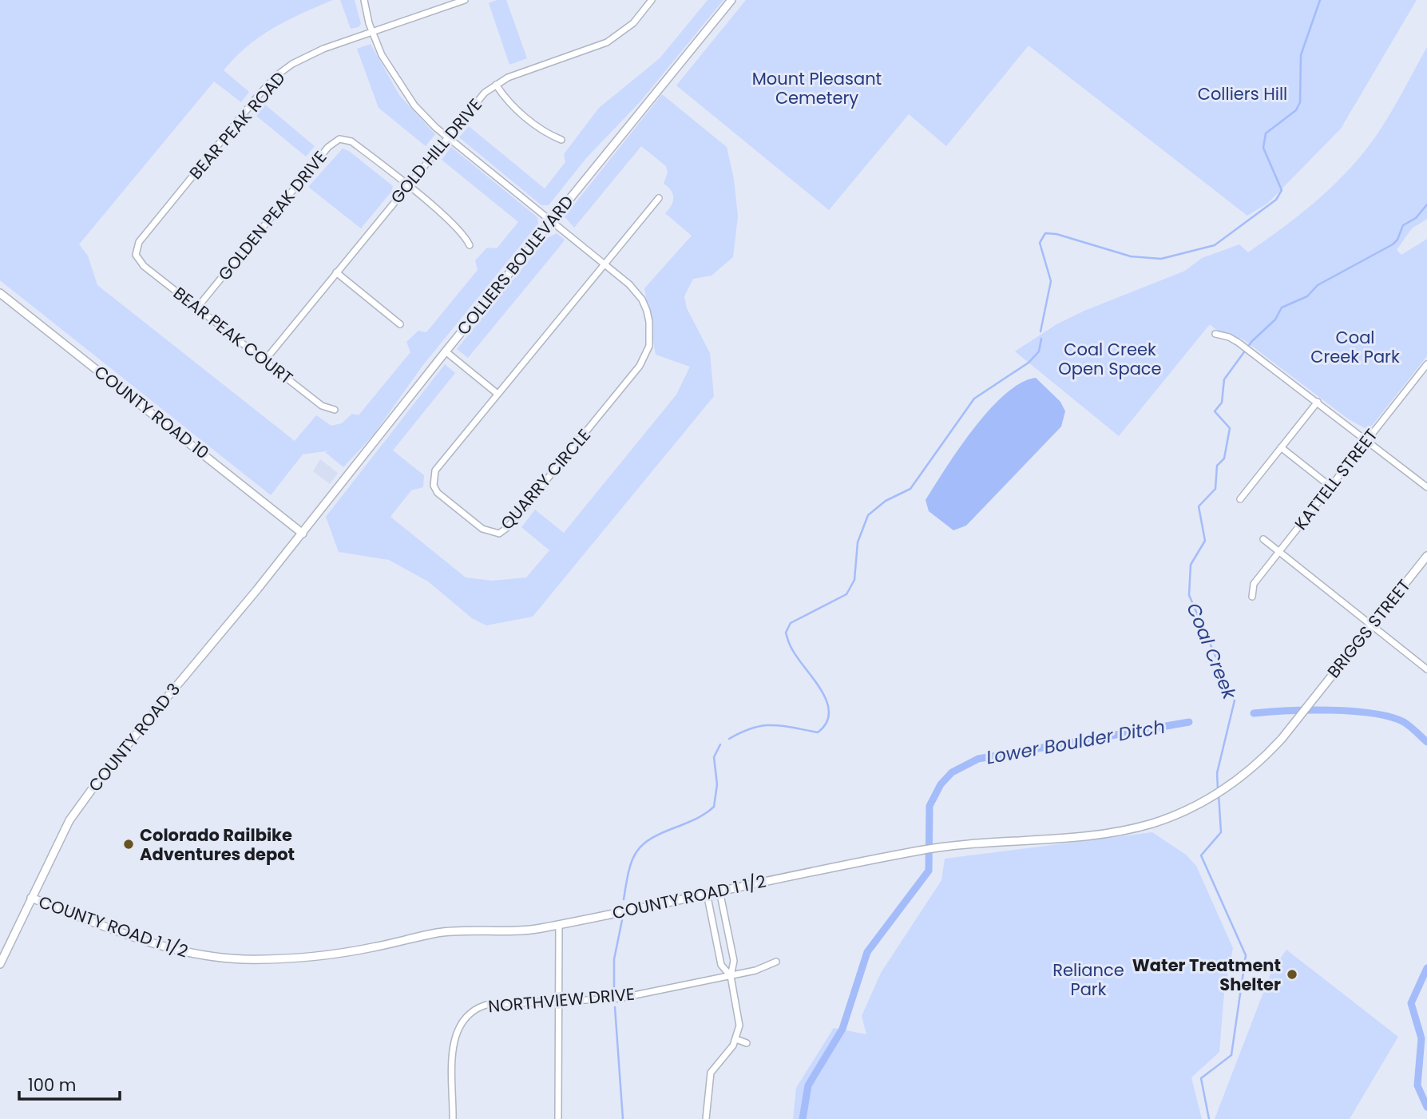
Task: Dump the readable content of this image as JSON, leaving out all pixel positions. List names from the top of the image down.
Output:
{
  "streets": {
    "street": [
      "BEAR PEAK ROAD",
      "GOLD HILL DRIVE",
      "GOLDEN PEAK DRIVE",
      "COLLIERS BOULEVARD",
      "BEAR PEAK COURT",
      "COUNTY ROAD 10",
      "QUARRY CIRCLE",
      "KATTELL STREET",
      "BRIGGS STREET",
      "COUNTY ROAD 3",
      "COUNTY ROAD 1 1/2",
      "NORTHVIEW DRIVE"
    ]
  },
  "crossings": [
    ["BEAR PEAK ROAD", "BEAR PEAK COURT"],
    ["BEAR PEAK ROAD", "QUARRY CIRCLE"],
    ["GOLD HILL DRIVE", "GOLDEN PEAK DRIVE"],
    ["GOLD HILL DRIVE", "BEAR PEAK COURT"],
    ["GOLD HILL DRIVE", "QUARRY CIRCLE"],
    ["GOLDEN PEAK DRIVE", "BEAR PEAK COURT"],
    ["COLLIERS BOULEVARD", "COUNTY ROAD 10"],
    ["COLLIERS BOULEVARD", "QUARRY CIRCLE"],
    ["COLLIERS BOULEVARD", "COUNTY ROAD 3"],
    ["COUNTY ROAD 10", "COUNTY ROAD 3"],
    ["BRIGGS STREET", "COUNTY ROAD 1 1/2"],
    ["COUNTY ROAD 3", "COUNTY ROAD 1 1/2"]
  ],
  "water": ["Coal Creek", "Lower Boulder Ditch"],
  "parks": [
    "Mount Pleasant Cemetery",
    "Colliers Hill",
    "Coal Creek Park",
    "Coal Creek Open Space",
    "Reliance Park"
  ],
  "places": ["Colorado Railbike Adventures depot", "Water Treatment Shelter"],
  "scale_bar": "100 m"
}
